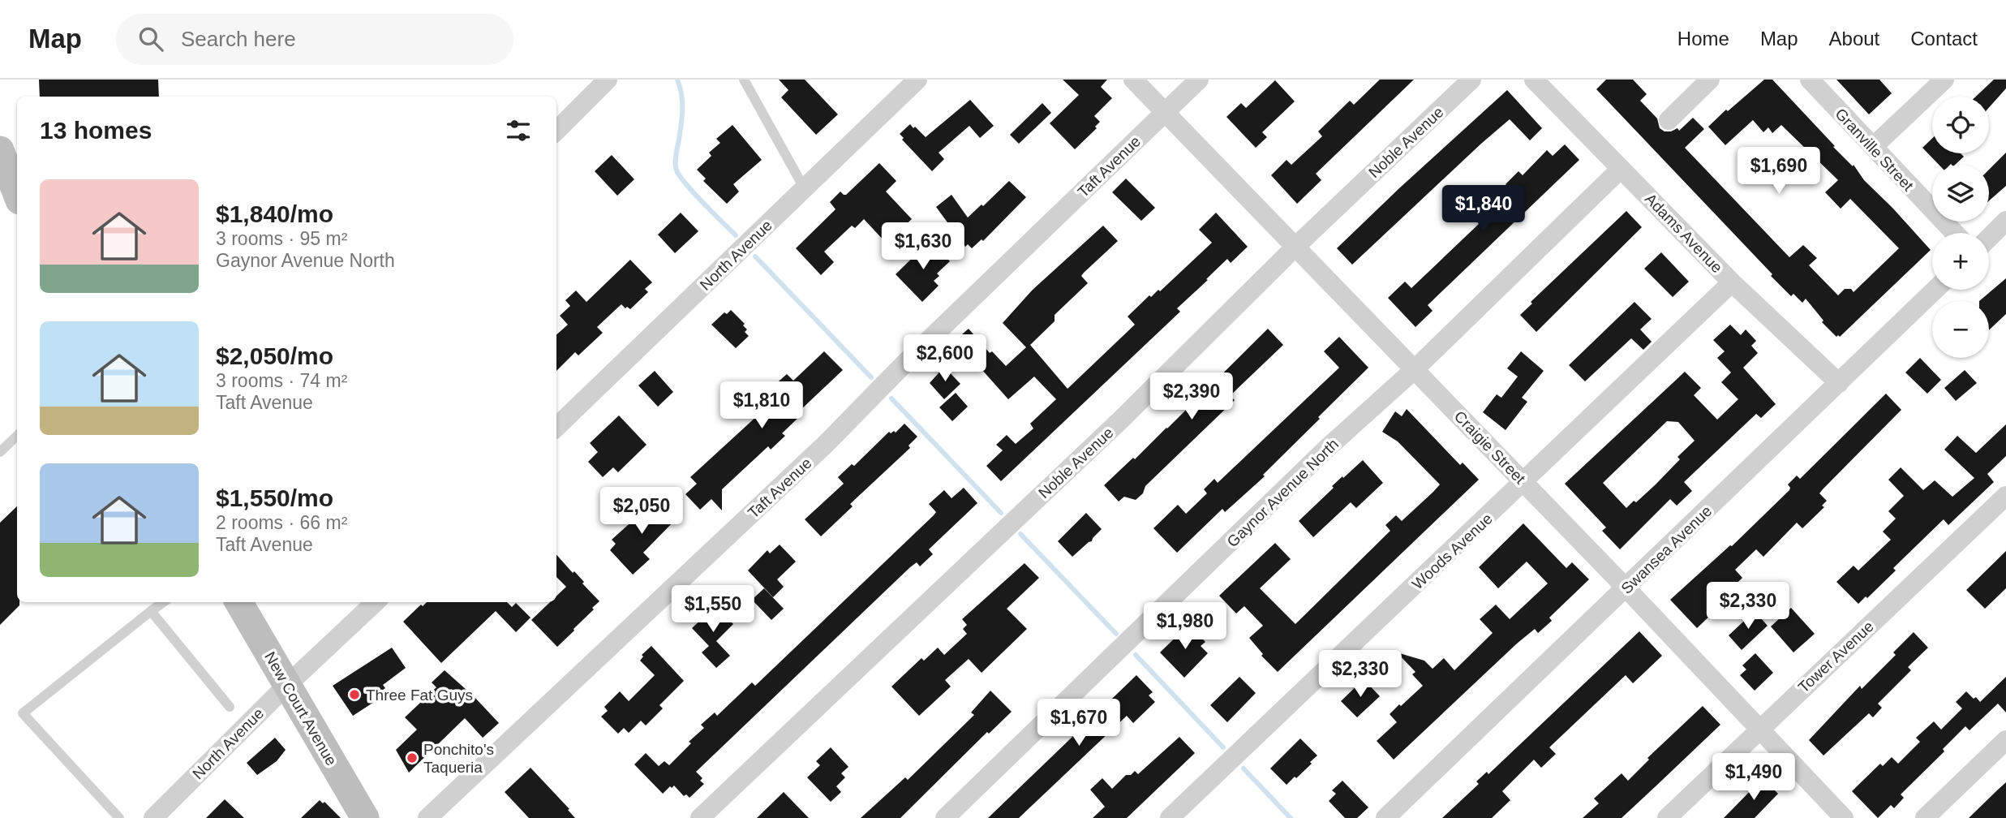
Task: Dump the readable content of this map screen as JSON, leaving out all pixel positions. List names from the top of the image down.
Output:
{
  "streets": {
    "main road": ["New Court Avenue"],
    "street": [
      "Noble Avenue",
      "Granville Street",
      "Taft Avenue",
      "Adams Avenue",
      "North Avenue",
      "Craigie Street",
      "Gaynor Avenue North",
      "Swansea Avenue",
      "Woods Avenue",
      "Tower Avenue"
    ]
  },
  "crossings": [
    ["Noble Avenue", "Craigie Street"],
    ["Taft Avenue", "Craigie Street"],
    ["Adams Avenue", "Gaynor Avenue North"],
    ["Adams Avenue", "Swansea Avenue"],
    ["Adams Avenue", "Woods Avenue"],
    ["North Avenue", "New Court Avenue"],
    ["Craigie Street", "Gaynor Avenue North"],
    ["Craigie Street", "Swansea Avenue"],
    ["Craigie Street", "Woods Avenue"],
    ["Craigie Street", "Tower Avenue"]
  ],
  "places": ["Three Fat Guys", "Ponchito's Taqueria"],
  "page": {
    "header": "Map",
    "search": "Search here",
    "nav": [
      "Home",
      "Map",
      "About",
      "Contact"
    ],
    "map_buttons": ["+", "−"],
    "heading": "13 homes",
    "price": [
      "$1,690",
      "$1,840",
      "$1,630",
      "$2,600",
      "$2,390",
      "$1,810",
      "$2,050",
      "$2,330",
      "$1,550",
      "$1,980",
      "$2,330",
      "$1,670",
      "$1,490"
    ],
    "list": [
      {
        "name": "$1,840/mo",
        "note": "3 rooms · 95 m² · Gaynor Avenue North"
      },
      {
        "name": "$2,050/mo",
        "note": "3 rooms · 74 m² · Taft Avenue"
      },
      {
        "name": "$1,550/mo",
        "note": "2 rooms · 66 m² · Taft Avenue"
      }
    ]
  }
}
